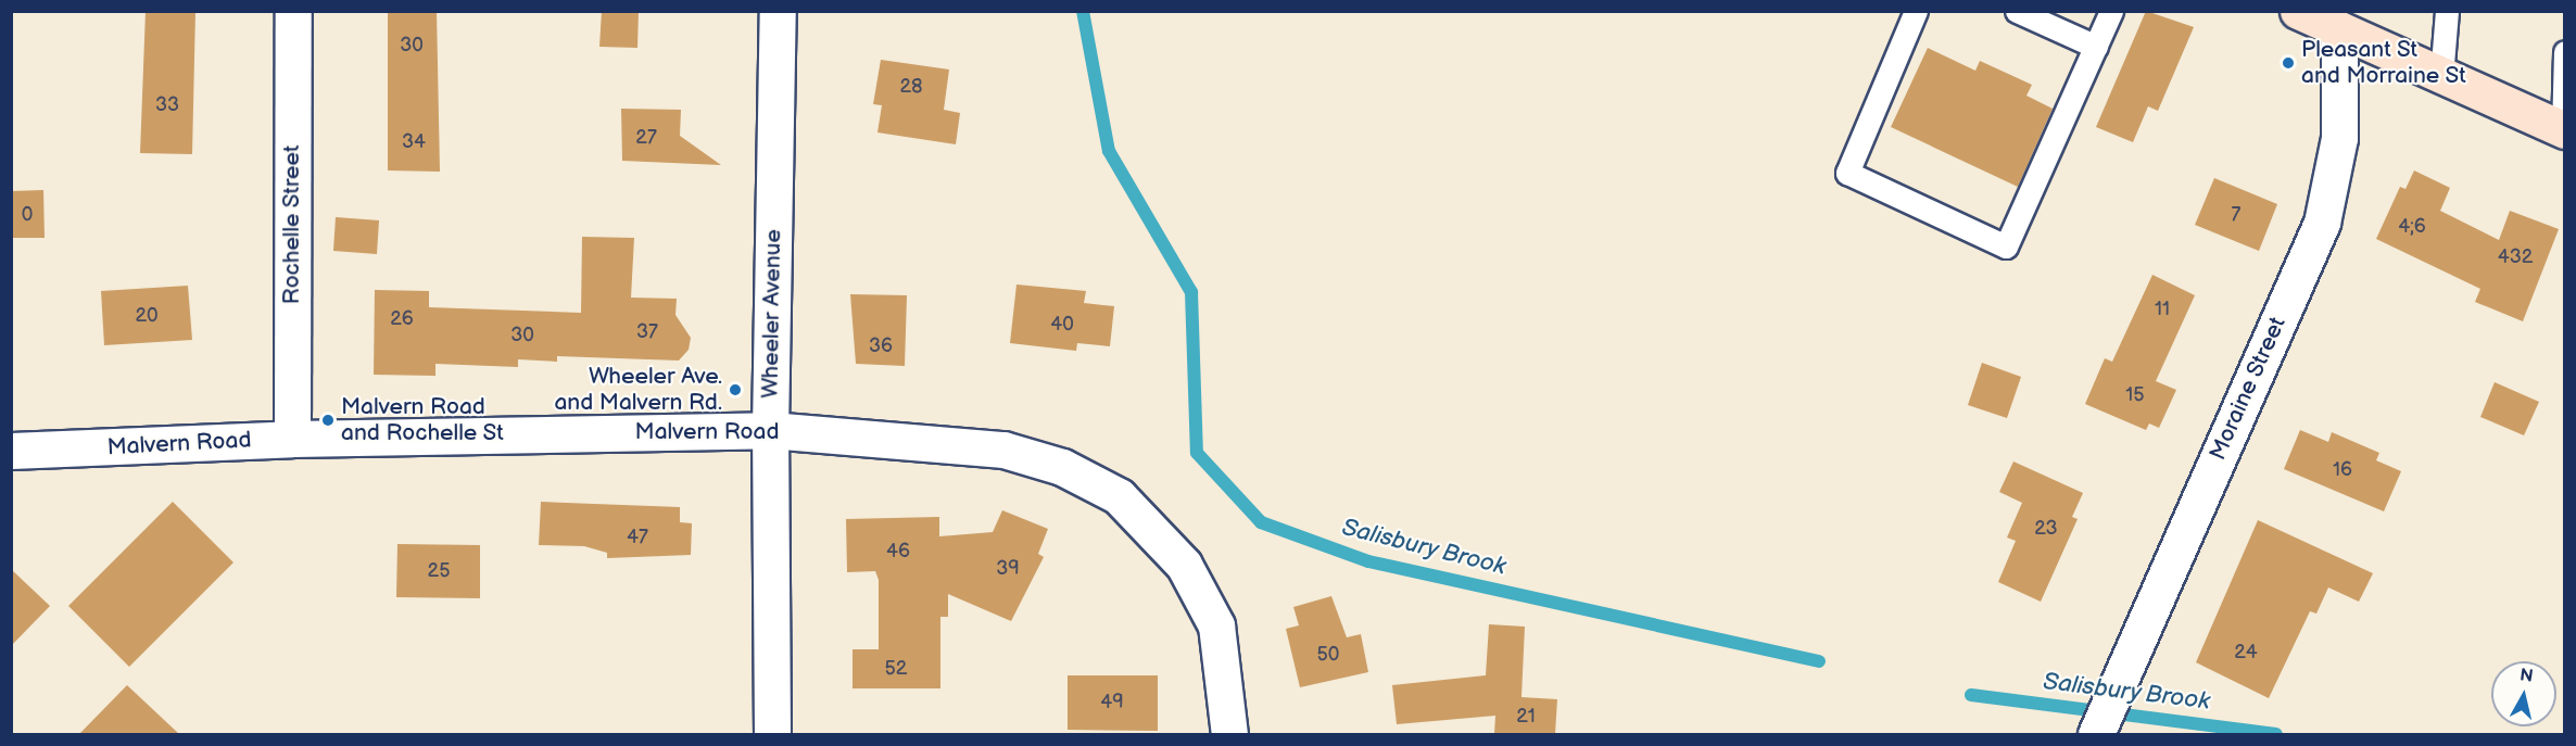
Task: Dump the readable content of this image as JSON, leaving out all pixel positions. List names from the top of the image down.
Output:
{
  "streets": {
    "street": [
      "Rochelle Street",
      "Wheeler Avenue",
      "Moraine Street",
      "Malvern Road"
    ]
  },
  "crossings": [
    ["Rochelle Street", "Malvern Road"],
    ["Wheeler Avenue", "Malvern Road"]
  ],
  "water": ["Salisbury Brook"],
  "places": ["Pleasant St and Morraine St", "Wheeler Ave. and Malvern Rd.", "Malvern Road and Rochelle St"],
  "house_numbers": [
    "30",
    "28",
    "33",
    "27",
    "34",
    "0",
    "7",
    "4;6",
    "432",
    "11",
    "20",
    "26",
    "40",
    "37",
    "30",
    "36",
    "15",
    "16",
    "23",
    "47",
    "46",
    "39",
    "25",
    "24",
    "50",
    "52",
    "49",
    "21"
  ],
  "north": "top"
}
